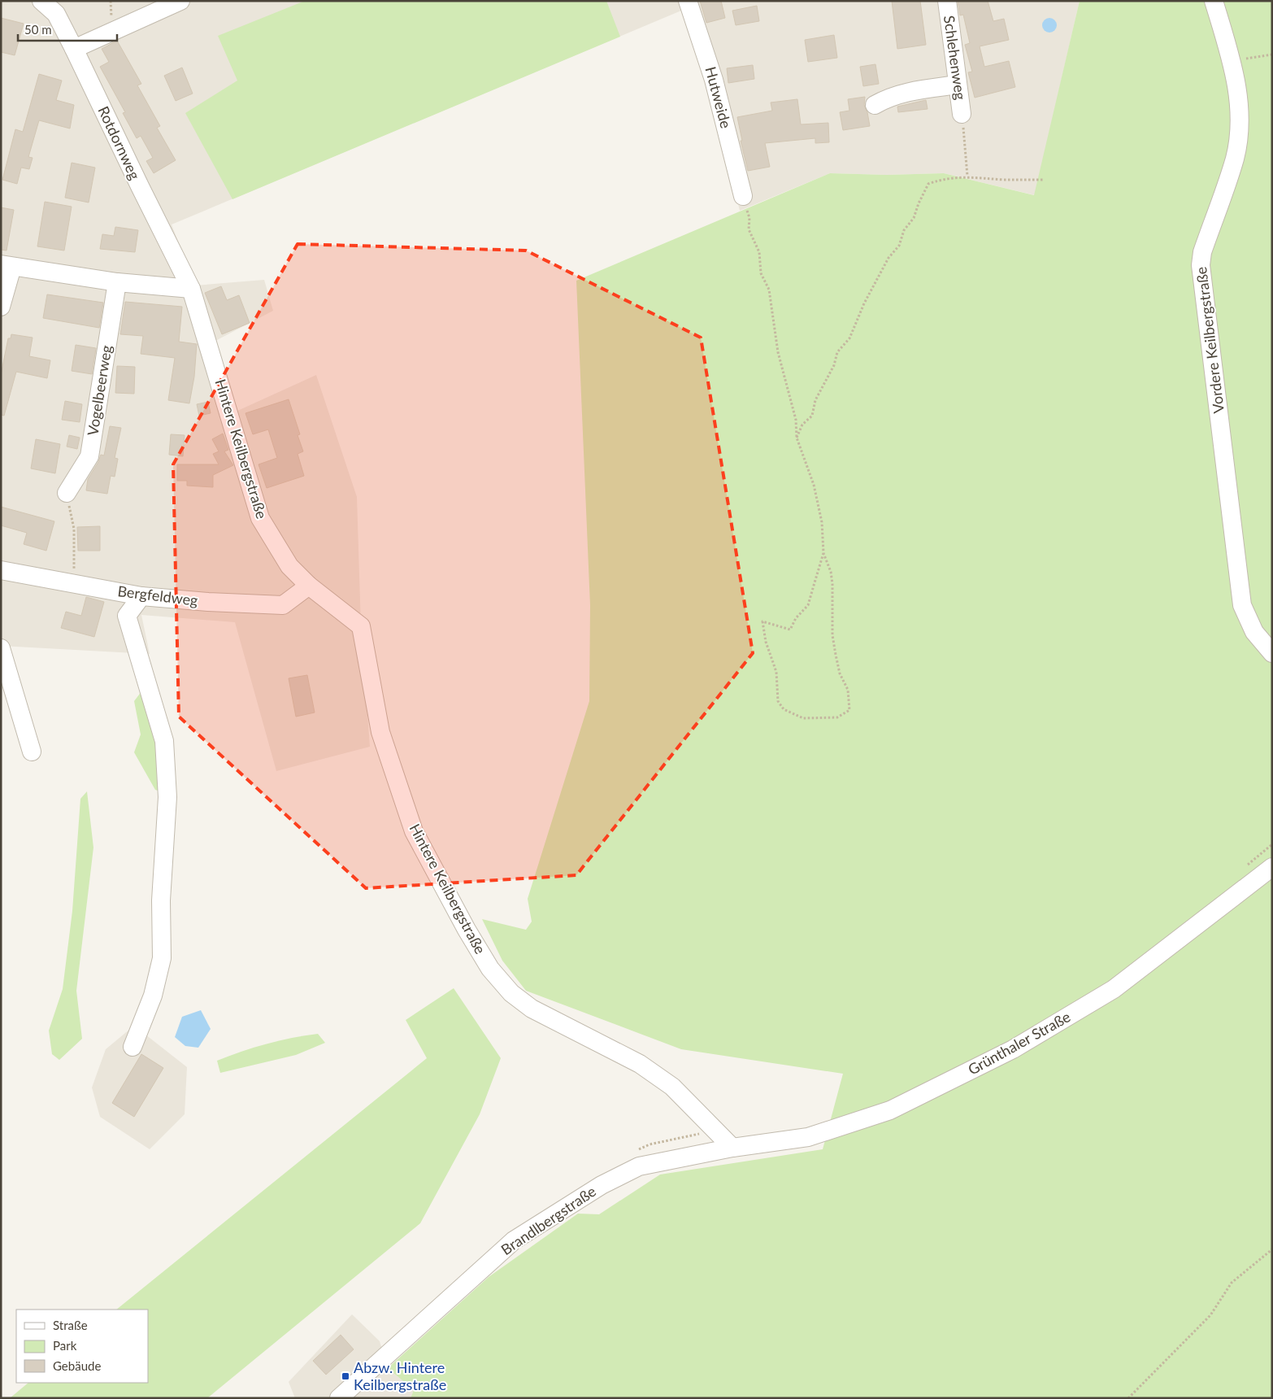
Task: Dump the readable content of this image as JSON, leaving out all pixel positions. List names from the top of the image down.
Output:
{
  "streets": {
    "street": [
      "Schlehenweg",
      "Hutweide",
      "Rotdornweg",
      "Vordere Keilbergstraße",
      "Vogelbeerweg",
      "Hintere Keilbergstraße",
      "Bergfeldweg",
      "Grünthaler Straße",
      "Brandlbergstraße"
    ]
  },
  "crossings": [
    ["Rotdornweg", "Hintere Keilbergstraße"],
    ["Hintere Keilbergstraße", "Bergfeldweg"],
    ["Hintere Keilbergstraße", "Grünthaler Straße"],
    ["Hintere Keilbergstraße", "Brandlbergstraße"],
    ["Grünthaler Straße", "Brandlbergstraße"]
  ],
  "places": {
    "transit": ["Abzw. Hintere Keilbergstraße"]
  },
  "legend": ["Straße", "Park", "Gebäude"],
  "scale_bar": "50 m"
}
